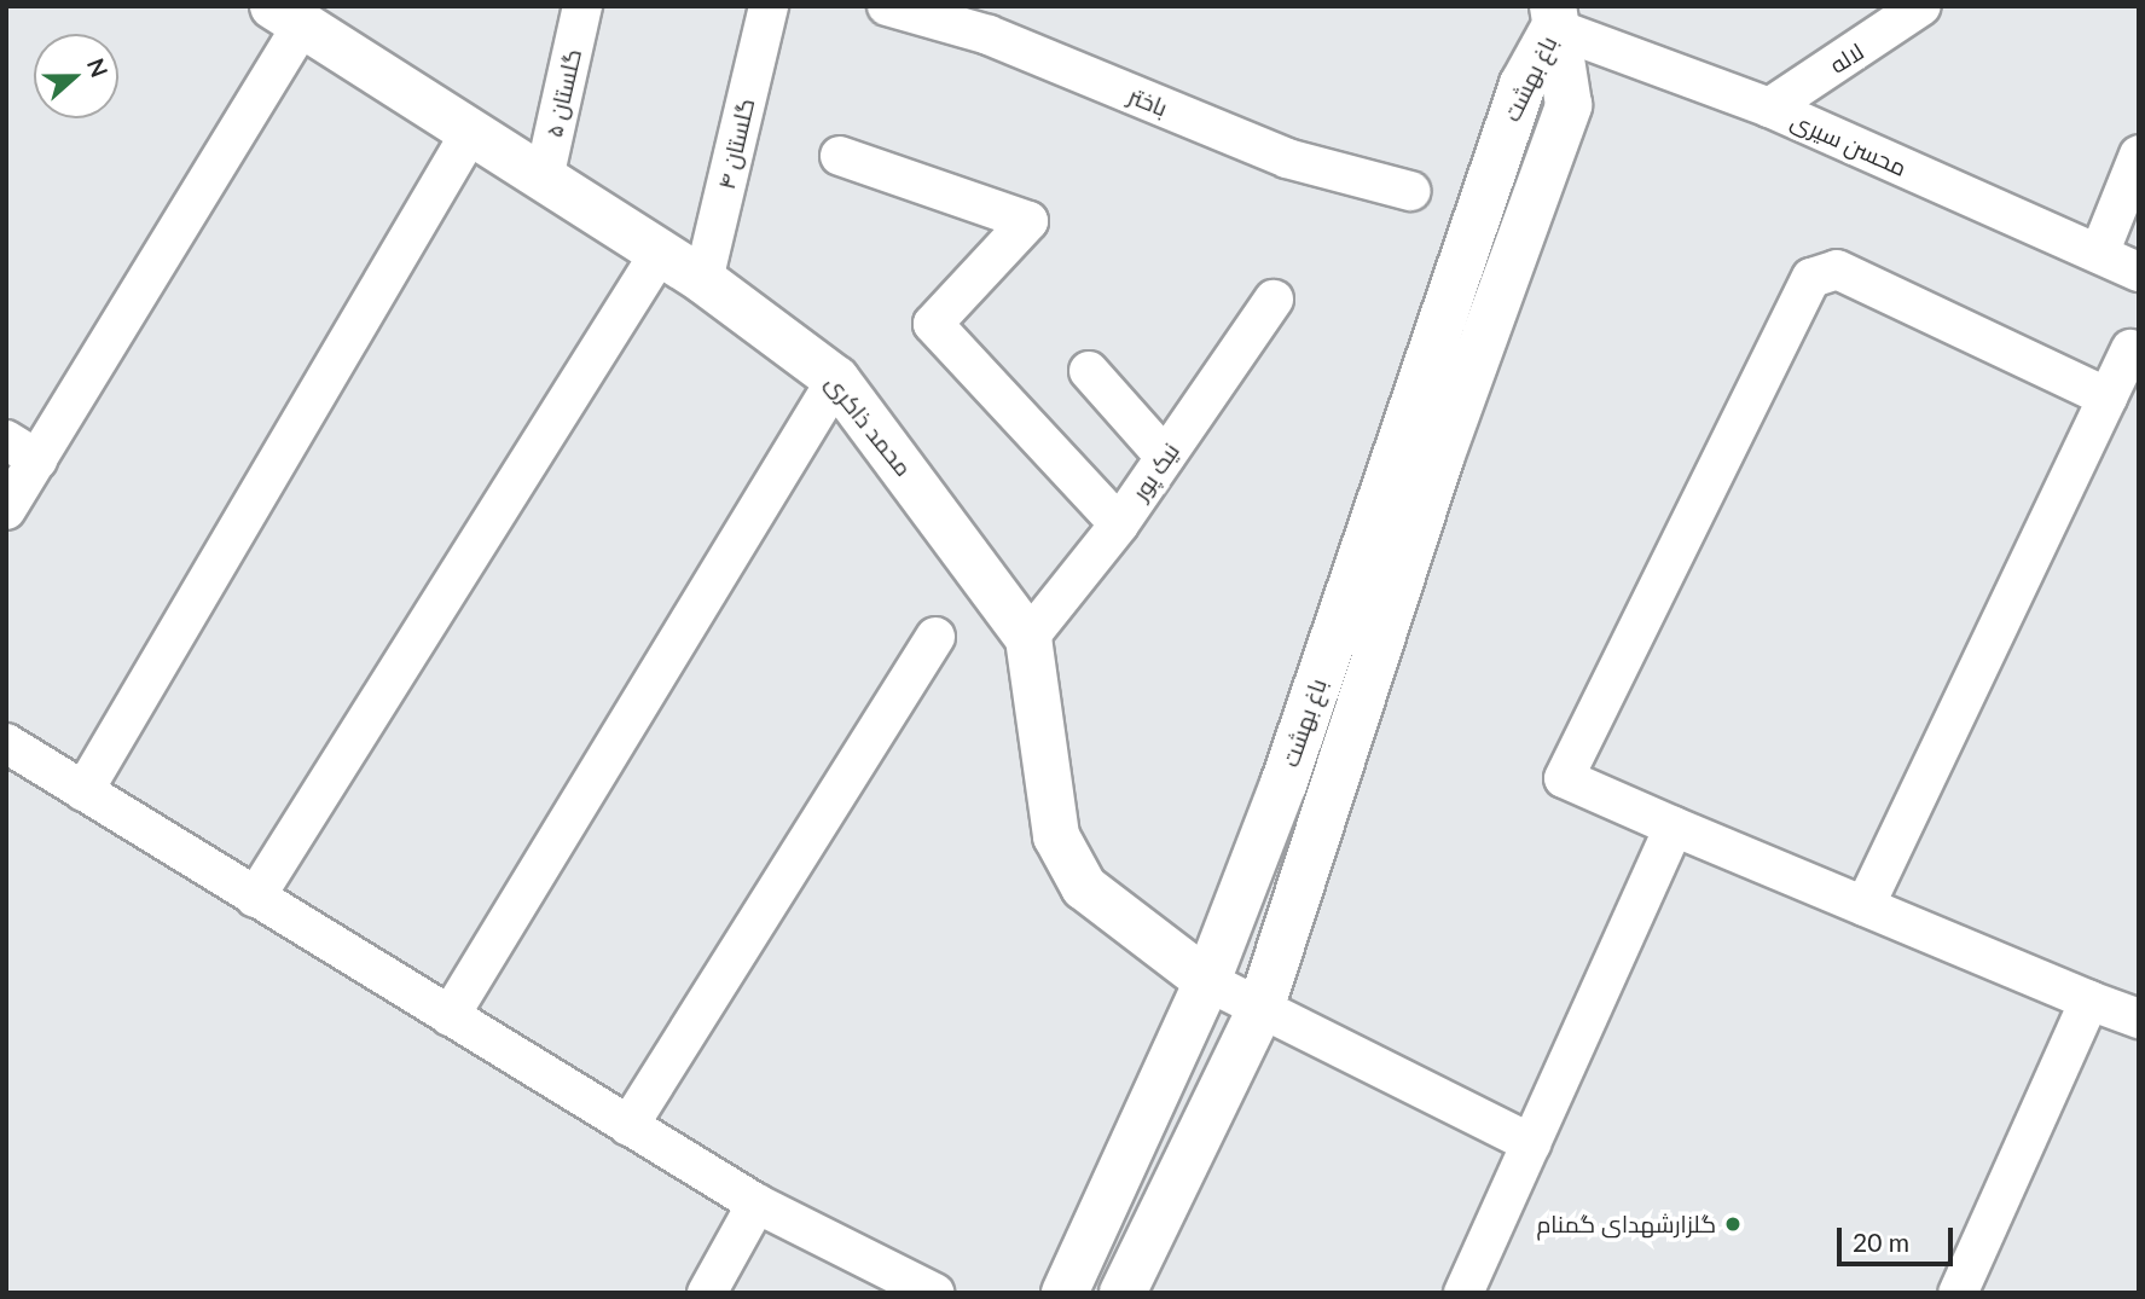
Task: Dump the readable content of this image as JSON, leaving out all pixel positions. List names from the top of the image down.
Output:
{
  "streets": {
    "street": [
      "لاله",
      "باغ بهشت",
      "گلستان ۵",
      "باختر",
      "گلستان ۴",
      "محسن سیری",
      "محمد ذاکری",
      "نیک پور"
    ]
  },
  "crossings": [
    ["لاله", "محسن سیری"],
    ["باغ بهشت", "محسن سیری"],
    ["باغ بهشت", "محمد ذاکری"],
    ["گلستان ۵", "محمد ذاکری"],
    ["گلستان ۴", "محمد ذاکری"],
    ["محمد ذاکری", "نیک پور"]
  ],
  "places": ["گلزارشهدای گمنام"],
  "scale_bar": "20 m",
  "north": "right"
}
